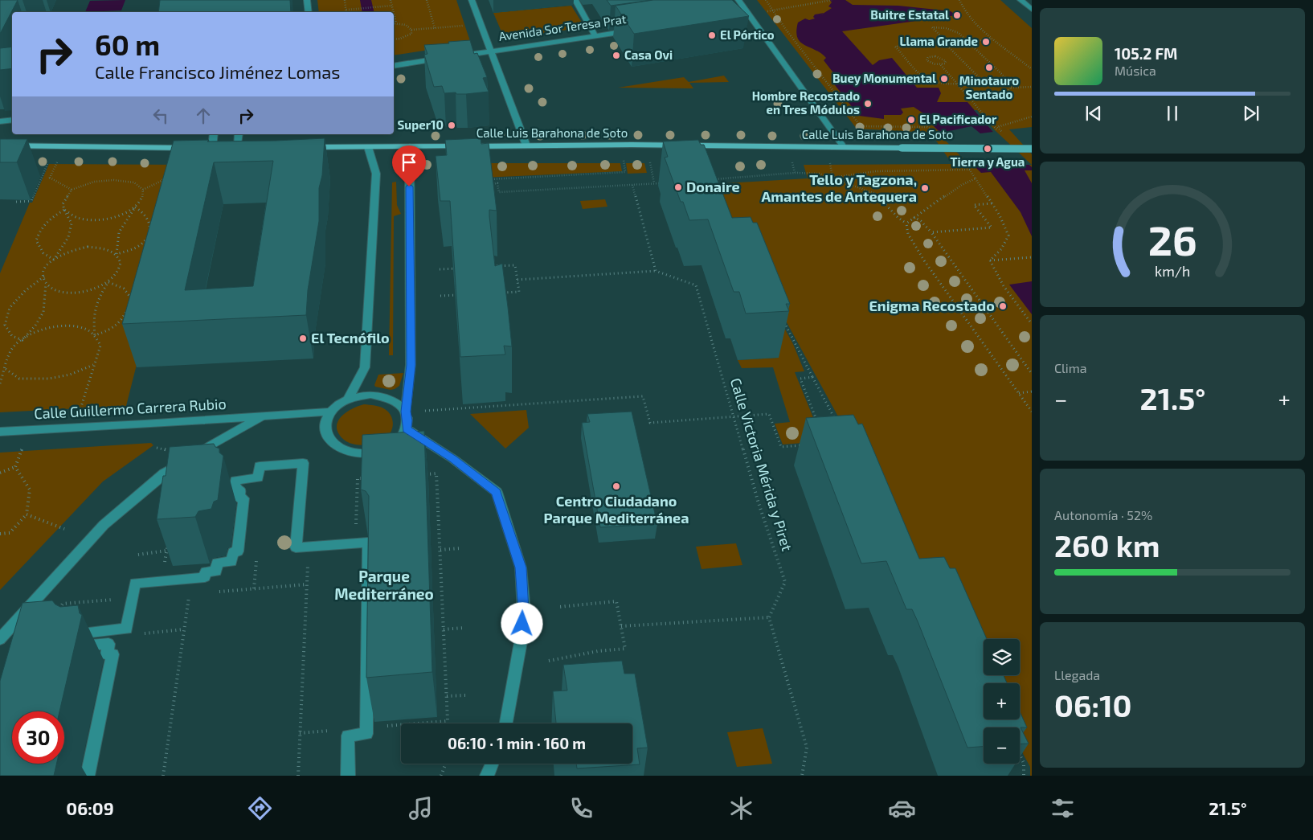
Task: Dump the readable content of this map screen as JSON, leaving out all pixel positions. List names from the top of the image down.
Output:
{
  "streets": {
    "main road": ["Calle Luis Barahona de Soto"],
    "street": ["Avenida Sor Teresa Prat", "Calle Guillermo Carrera Rubio"],
    "path": ["Calle Victoria Mérida y Piret"]
  },
  "districts": ["Parque Mediterráneo"],
  "places": [
    "Buitre Estatal",
    "El Pórtico",
    "Llama Grande",
    "Casa Ovi",
    "Minotauro Sentado",
    "Buey Monumental",
    "Hombre Recostado en Tres Módulos",
    "El Pacificador",
    "Super10",
    "Tierra y Agua",
    "Donaire",
    "Tello y Tagzona, Amantes de Antequera",
    "Enigma Recostado",
    "El Tecnófilo",
    "Centro Ciudadano Parque Mediterránea"
  ],
  "page": {
    "turn": ["60 m", "Calle Francisco Jiménez Lomas"],
    "song": ["105.2 FM", "Música"],
    "tile": [
      "Clima",
      ["Autonomía · 52%", "260 km"],
      ["Llegada", "06:10"]
    ],
    "heat": ["−", "21.5°", "+"],
    "map_buttons": ["+", "−"],
    "limit": "30",
    "trip": "06:10 · 1 min · 160 m",
    "tabs": ["06:09", "21.5°"],
    "gauge": ["26", "km/h"]
  }
}
